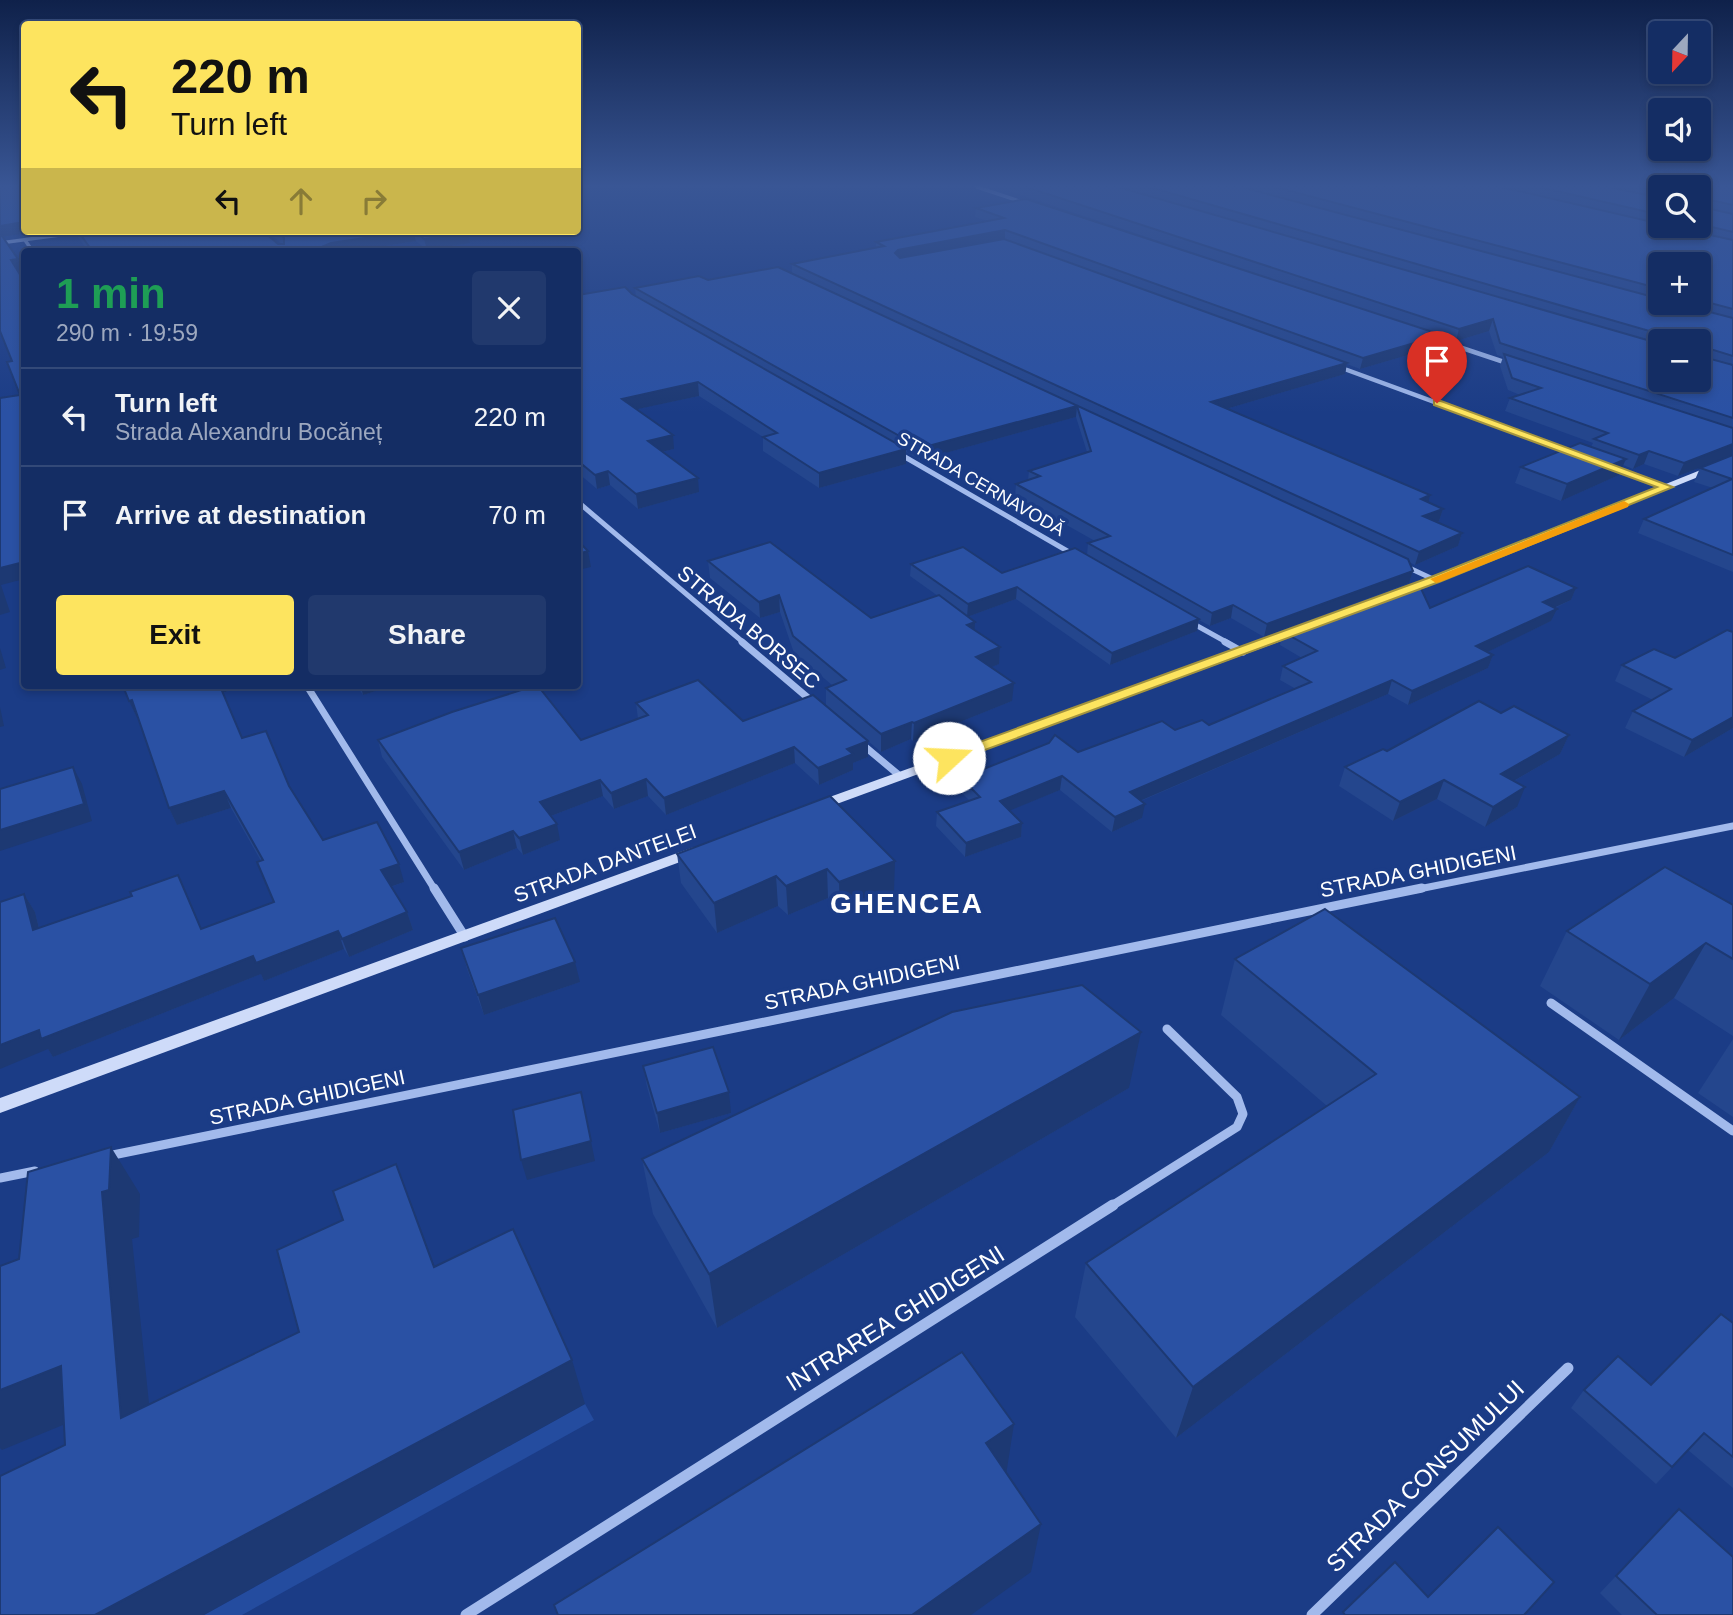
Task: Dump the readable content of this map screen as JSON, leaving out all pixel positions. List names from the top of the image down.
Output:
{
  "streets": {
    "street": [
      "STRADA CERNAVODĂ",
      "STRADA BORSEC",
      "STRADA DANTELEI",
      "STRADA GHIDIGENI",
      "INTRAREA GHIDIGENI",
      "STRADA CONSUMULUI"
    ]
  },
  "districts": ["GHENCEA"],
  "north": "bottom",
  "page": {
    "map_buttons": ["+", "−"],
    "turn": ["220 m", "Turn left"],
    "heading": ["1 min", "290 m · 19:59"],
    "list": [
      {
        "name": "Turn left",
        "note": "Strada Alexandru Bocăneț",
        "value": "220 m"
      },
      {
        "name": "Arrive at destination",
        "value": "70 m"
      }
    ],
    "buttons": ["Exit", "Share"]
  }
}
